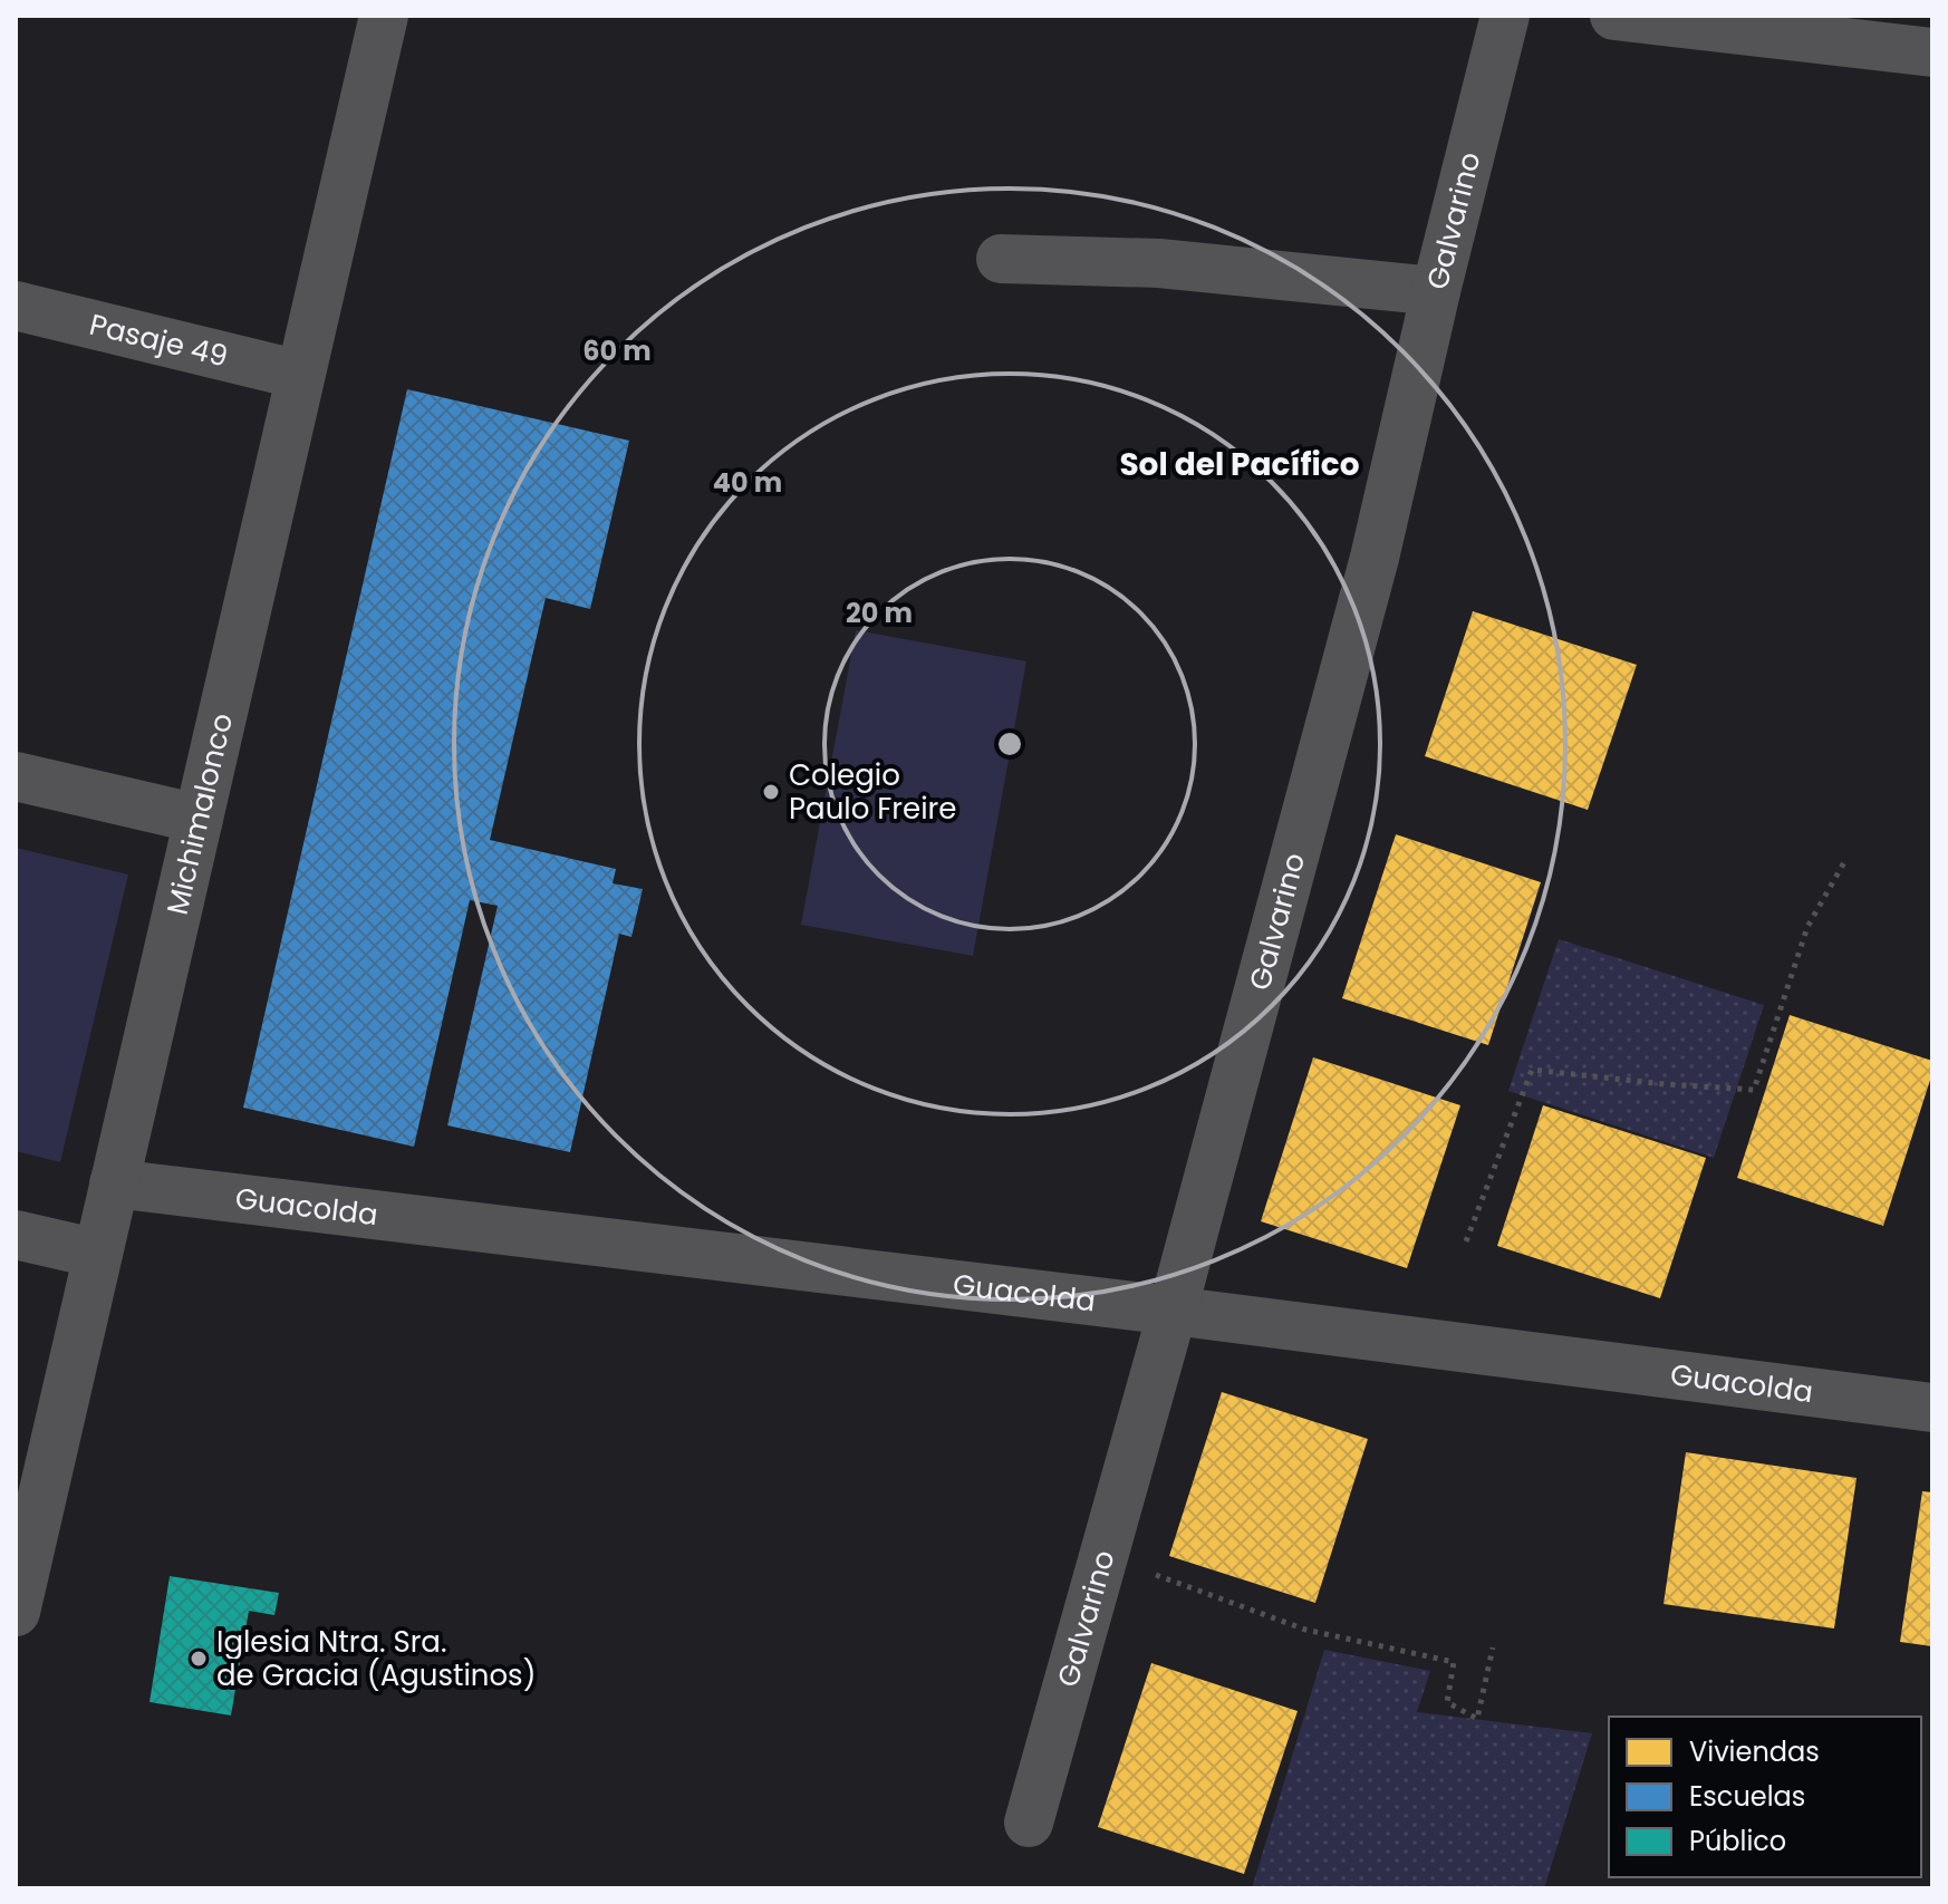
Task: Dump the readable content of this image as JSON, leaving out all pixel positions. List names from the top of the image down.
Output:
{
  "streets": {
    "street": [
      "Galvarino",
      "Pasaje 49",
      "Michimalonco",
      "Guacolda"
    ]
  },
  "crossings": [
    ["Galvarino", "Guacolda"],
    ["Pasaje 49", "Michimalonco"],
    ["Michimalonco", "Guacolda"]
  ],
  "districts": ["Sol del Pacífico"],
  "places": ["Colegio Paulo Freire", "Iglesia Ntra. Sra. de Gracia (Agustinos)"],
  "legend": ["Viviendas", "Escuelas", "Público"],
  "rings": ["60 m", "40 m", "20 m"]
}
